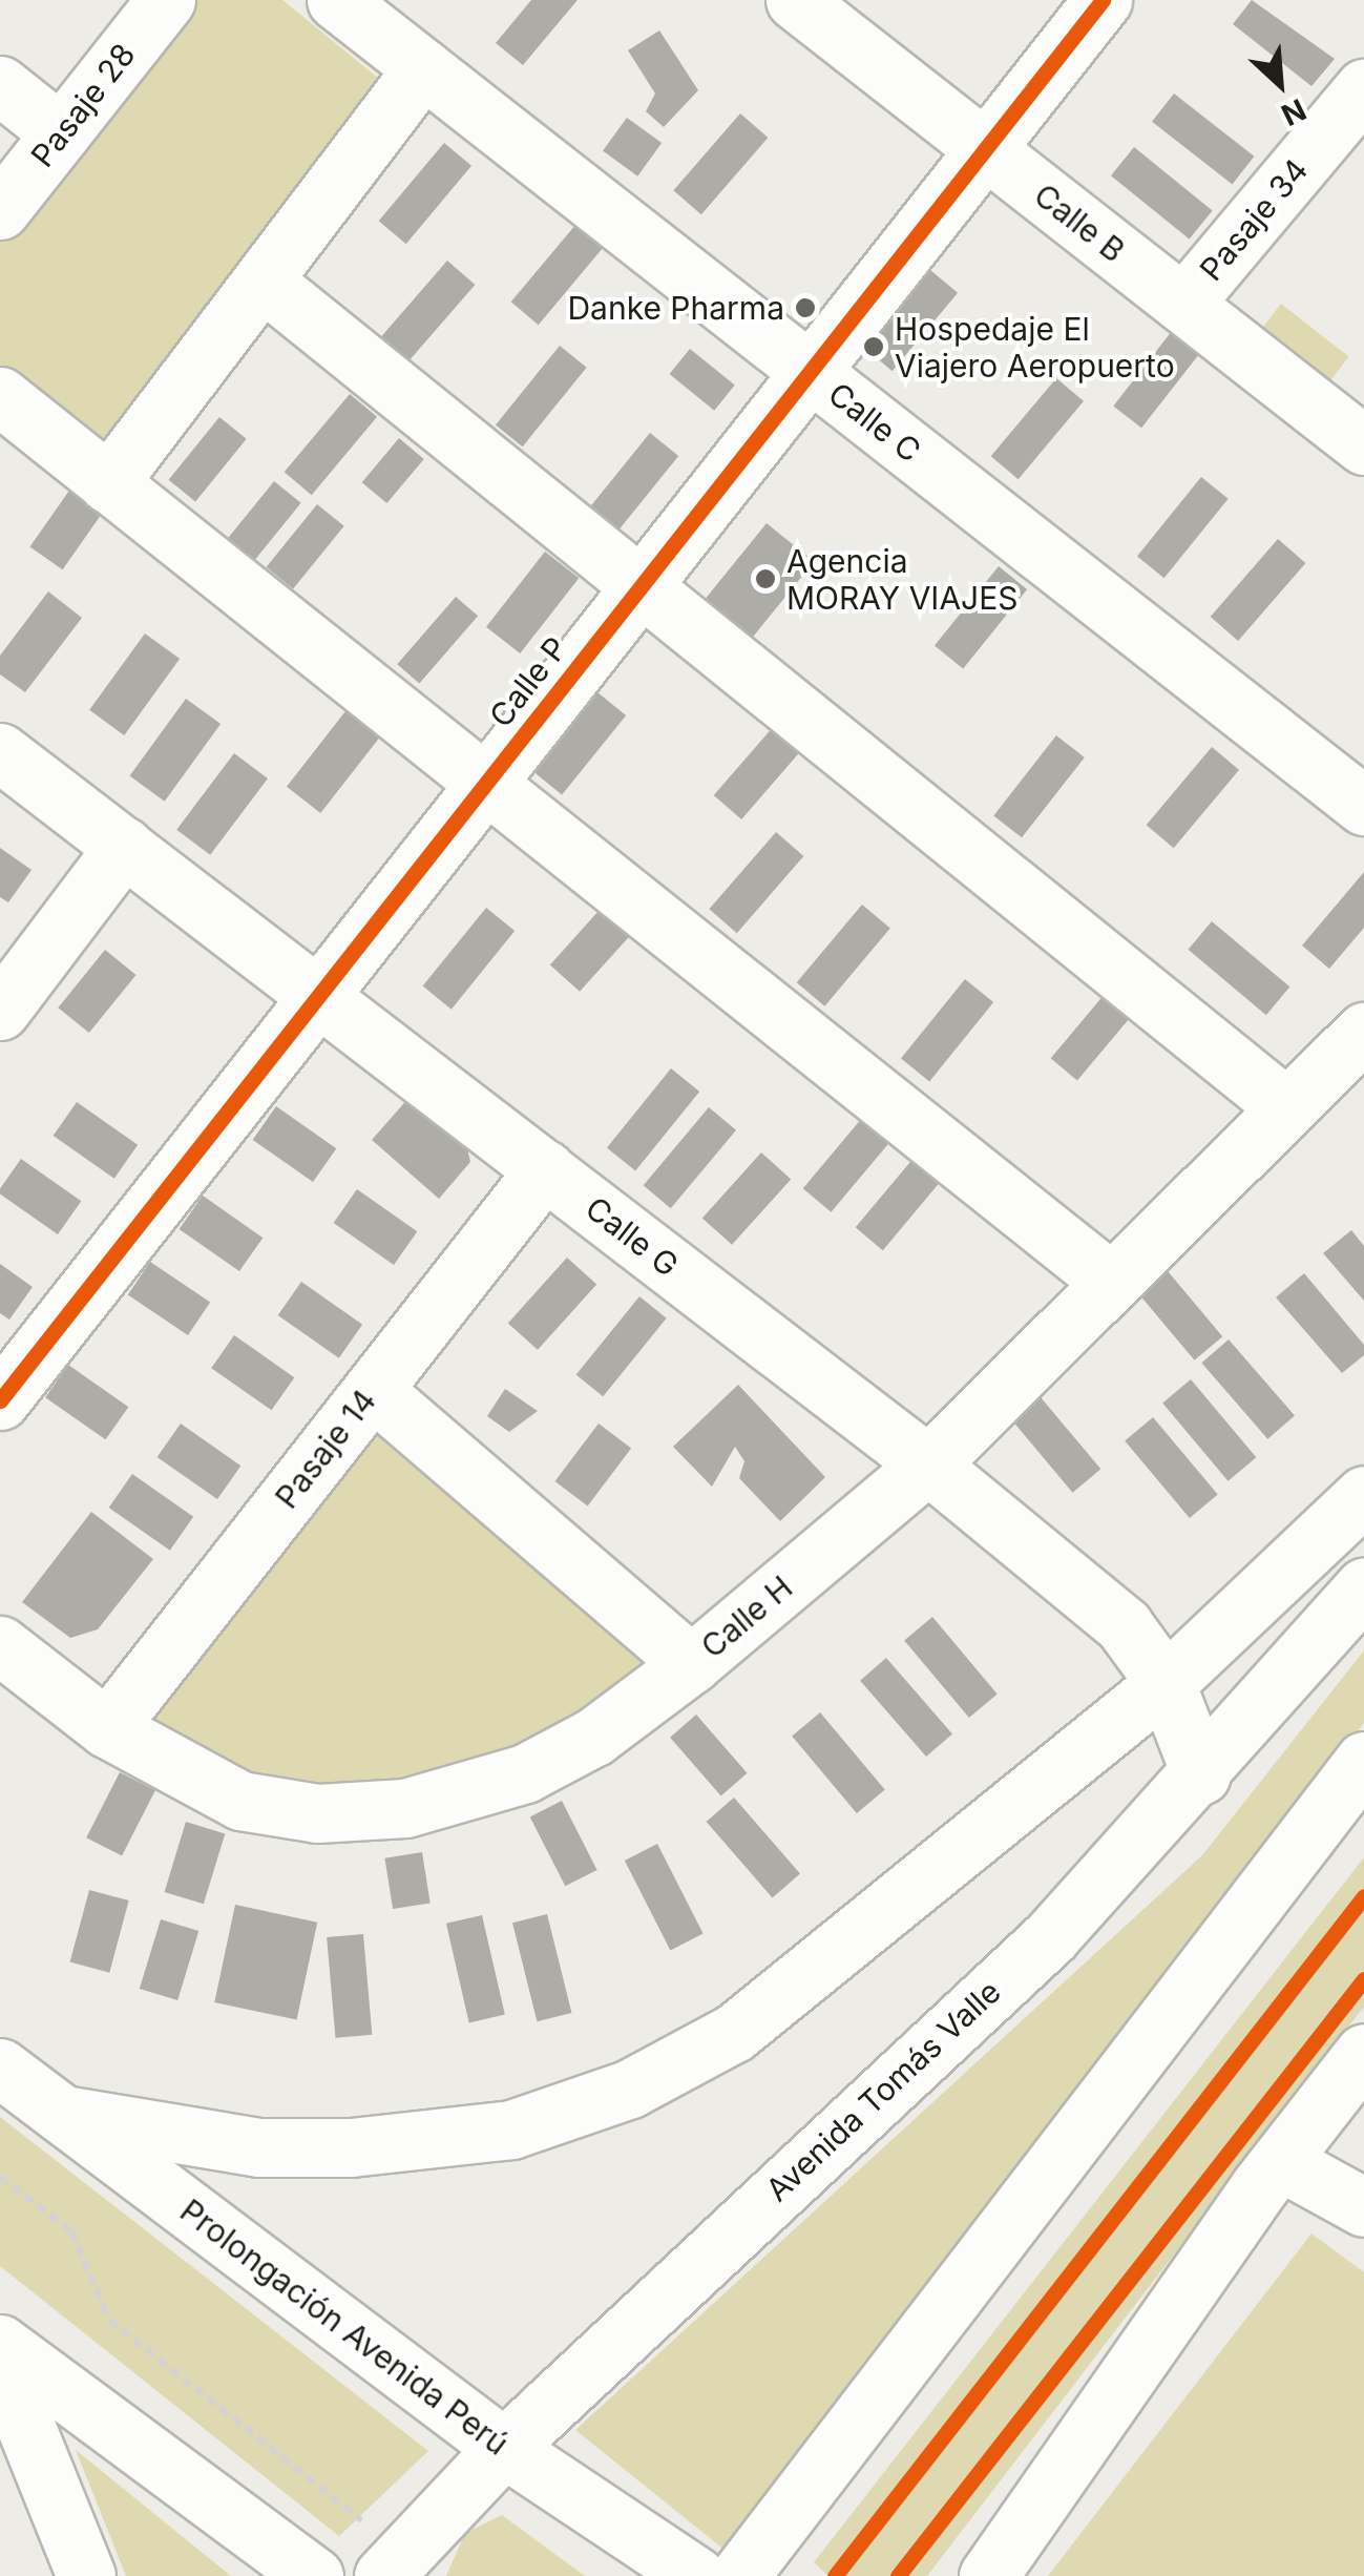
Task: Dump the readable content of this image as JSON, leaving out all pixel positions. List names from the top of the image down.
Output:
{
  "streets": {
    "street": [
      "Pasaje 28",
      "Pasaje 34",
      "Calle B",
      "Calle C",
      "Calle P",
      "Calle G",
      "Pasaje 14",
      "Calle H",
      "Avenida Tomás Valle",
      "Prolongación Avenida Perú"
    ]
  },
  "crossings": [
    ["Pasaje 34", "Calle B"],
    ["Calle B", "Calle P"],
    ["Calle C", "Calle P"],
    ["Calle P", "Calle G"],
    ["Calle G", "Pasaje 14"],
    ["Calle G", "Calle H"],
    ["Calle G", "Avenida Tomás Valle"],
    ["Pasaje 14", "Calle H"],
    ["Avenida Tomás Valle", "Prolongación Avenida Perú"]
  ],
  "places": ["Danke Pharma", "Hospedaje El Viajero Aeropuerto", "Agencia MORAY VIAJES"],
  "north": "bottom right"
}
